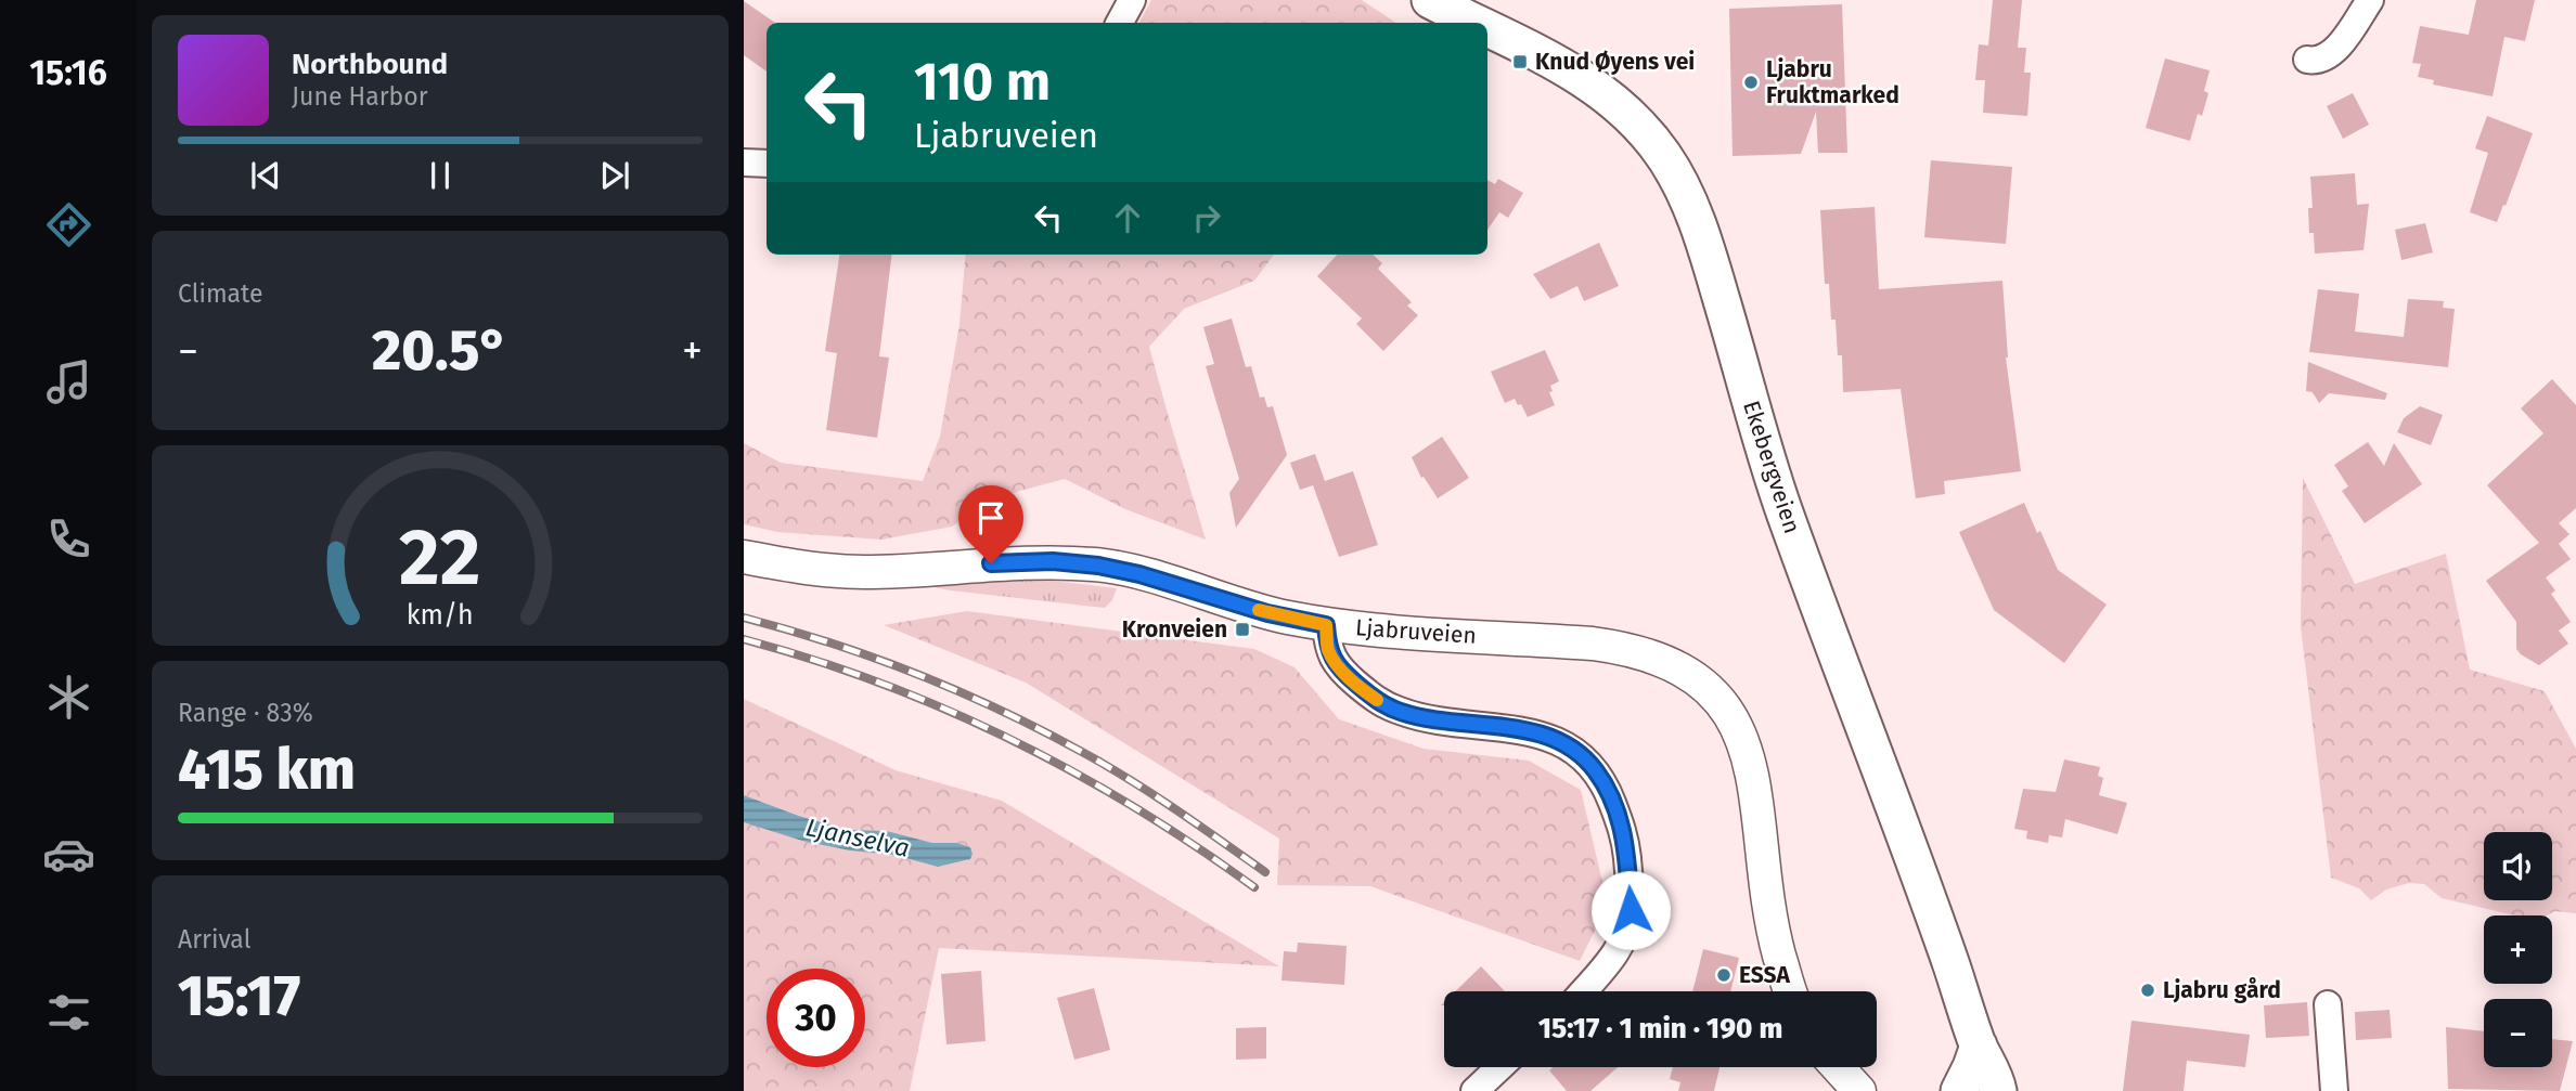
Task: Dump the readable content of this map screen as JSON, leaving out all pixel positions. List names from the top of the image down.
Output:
{
  "streets": {
    "main road": ["Ekebergveien"],
    "street": ["Ljabruveien"]
  },
  "water": ["Ljanselva"],
  "places": {
    "transit": ["Knud Øyens vei", "Kronveien"],
    "other": ["Ljabru Fruktmarked", "ESSA", "Ljabru gård"]
  },
  "page": {
    "tabs": "15:16",
    "turn": ["110 m", "Ljabruveien"],
    "song": ["Northbound", "June Harbor"],
    "tile": [
      "Climate",
      ["Range · 83%", "415 km"],
      ["Arrival", "15:17"]
    ],
    "heat": ["−", "20.5°", "+"],
    "map_buttons": ["+", "−"],
    "limit": "30",
    "trip": "15:17 · 1 min · 190 m",
    "gauge": ["22", "km/h"]
  }
}
